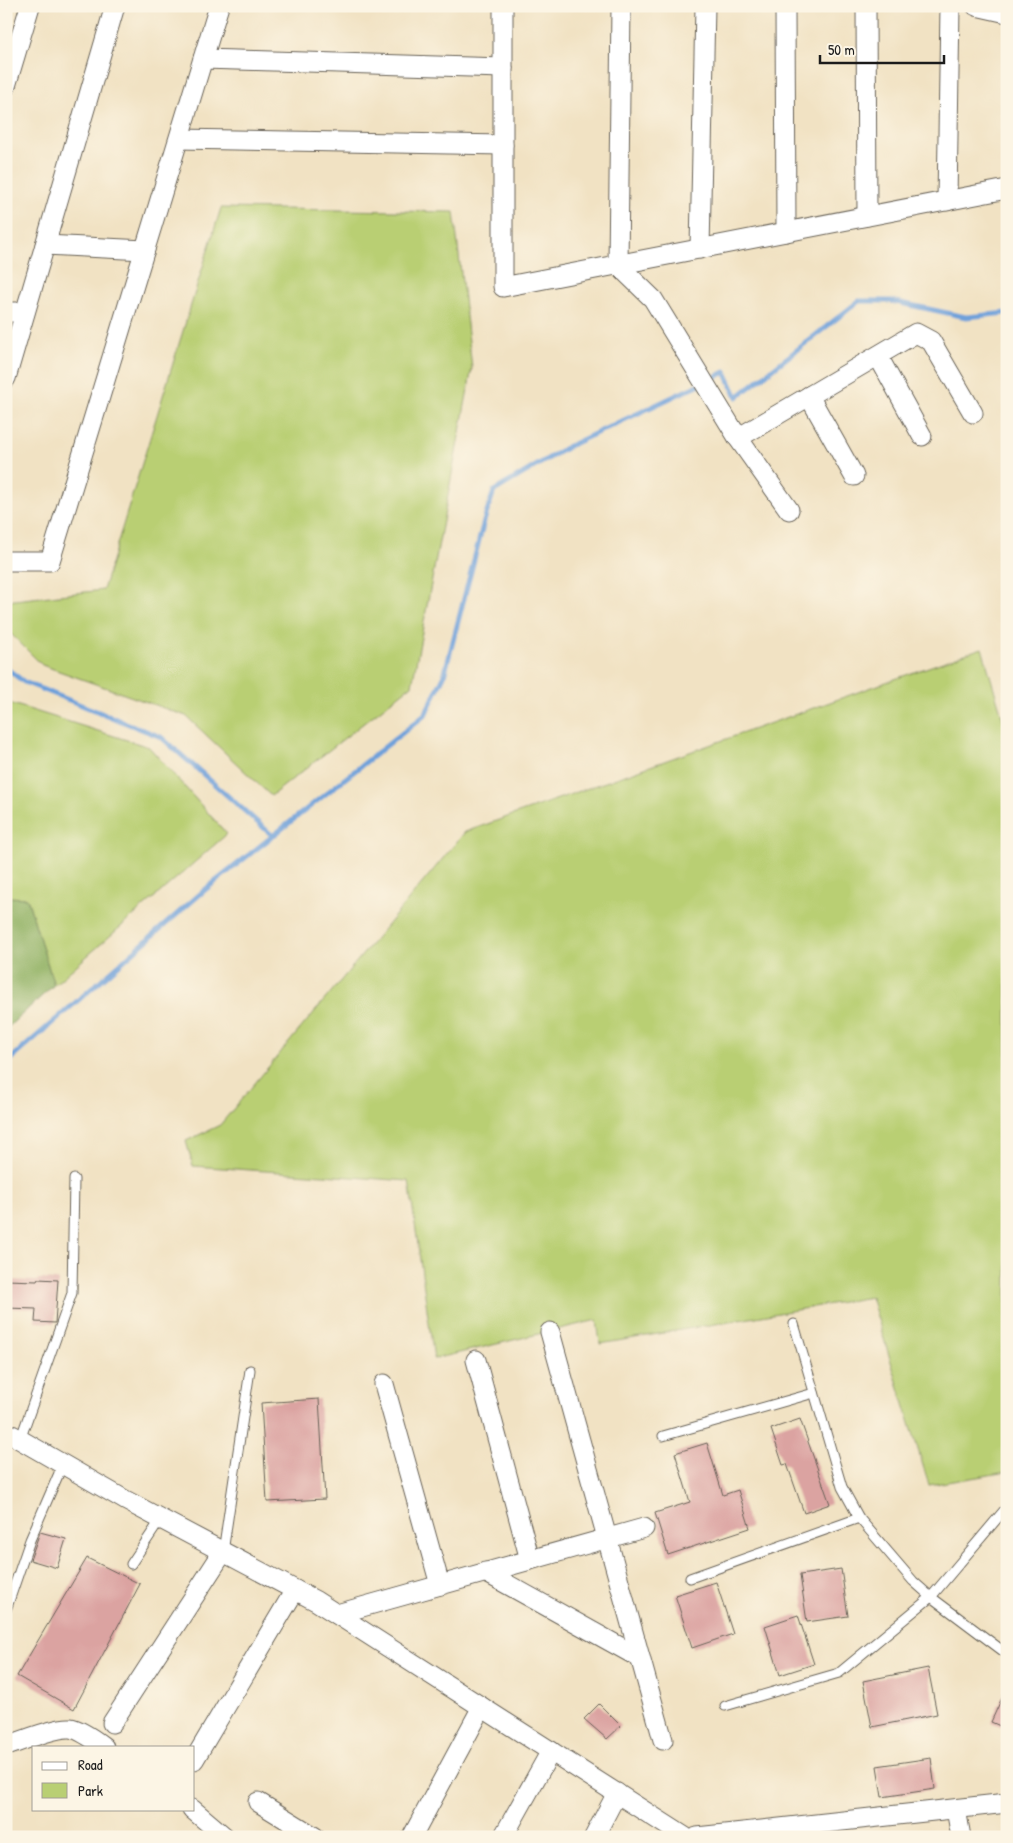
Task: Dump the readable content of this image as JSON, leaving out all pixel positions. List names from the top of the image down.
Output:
{
  "legend": ["Road", "Park"],
  "scale_bar": "50 m"
}
